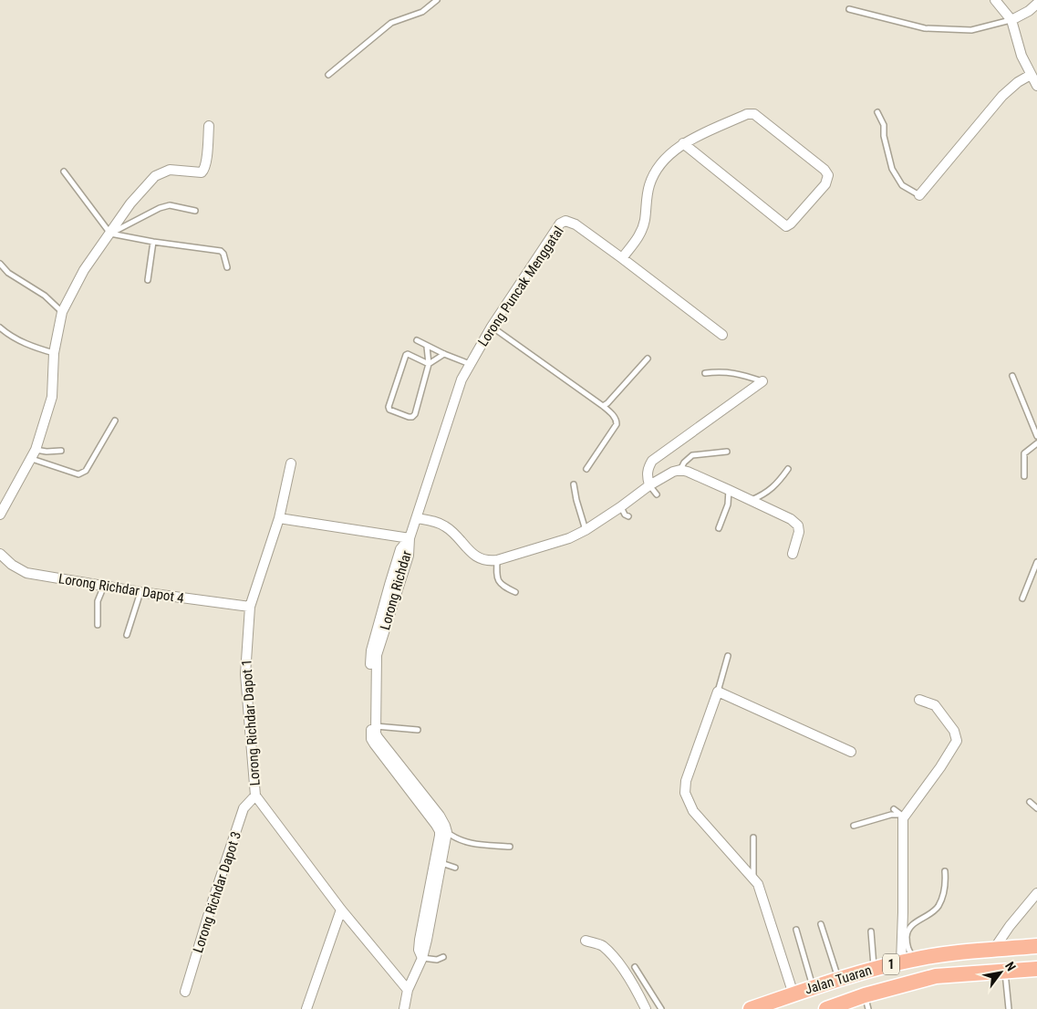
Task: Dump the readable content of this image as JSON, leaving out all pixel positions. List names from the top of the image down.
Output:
{
  "streets": {
    "main road": ["1", "Jalan Tuaran"],
    "street": [
      "Lorong Puncak Menggatal",
      "Lorong Richdar Dapot 4",
      "Lorong Richdar",
      "Lorong Richdar Dapot 1",
      "Lorong Richdar Dapot 3"
    ]
  },
  "crossings": [
    ["Lorong Puncak Menggatal", "Lorong Richdar"],
    ["Lorong Richdar Dapot 4", "Lorong Richdar Dapot 1"],
    ["Lorong Richdar", "Lorong Richdar Dapot 1"],
    ["Lorong Richdar Dapot 1", "Lorong Richdar Dapot 3"]
  ],
  "north": "top right"
}
